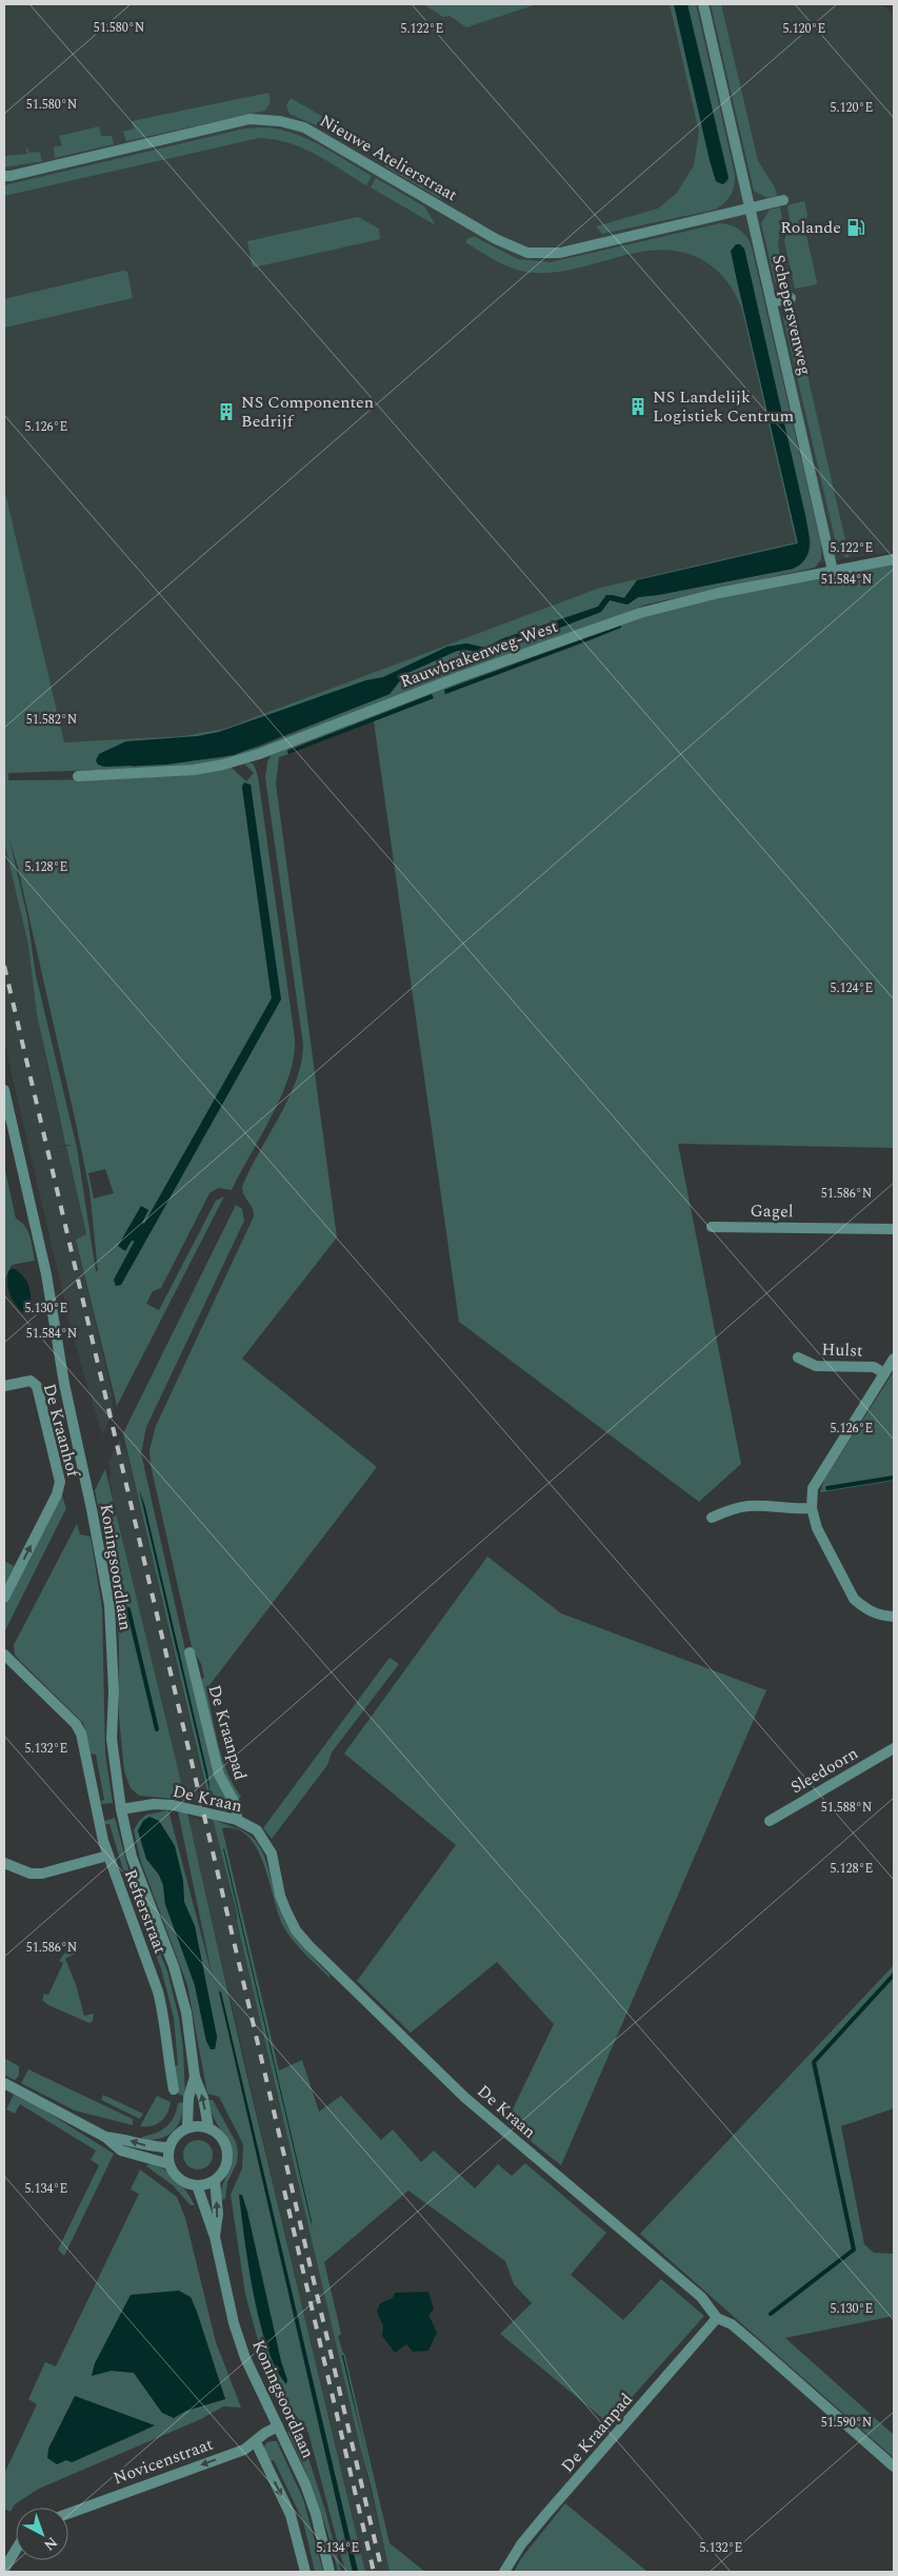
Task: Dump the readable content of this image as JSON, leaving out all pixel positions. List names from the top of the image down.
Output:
{
  "streets": {
    "street": [
      "Nieuwe Atelierstraat",
      "Schepersvenweg",
      "Rauwbrakenweg-West",
      "Gagel",
      "Hulst",
      "De Kraanhof",
      "Koningsoordlaan",
      "De Kraanpad",
      "Sleedoorn",
      "De Kraan",
      "Refterstraat",
      "Novicenstraat"
    ]
  },
  "crossings": [
    ["Nieuwe Atelierstraat", "Schepersvenweg"],
    ["Schepersvenweg", "Rauwbrakenweg-West"],
    ["Koningsoordlaan", "De Kraan"],
    ["Koningsoordlaan", "Novicenstraat"],
    ["De Kraanpad", "De Kraan"]
  ],
  "one_way": ["De Kraanhof", "Novicenstraat"],
  "places": {
    "fuel station": ["Rolande"],
    "building": ["NS Landelijk Logistiek Centrum", "NS Componenten Bedrijf"]
  },
  "north": "bottom right",
  "coordinates": [
    "51.580°N",
    "5.122°E",
    "5.120°E",
    "5.126°E",
    "51.584°N",
    "51.582°N",
    "5.128°E",
    "5.124°E",
    "51.586°N",
    "5.130°E",
    "5.132°E",
    "51.588°N",
    "5.134°E",
    "51.590°N"
  ]
}
